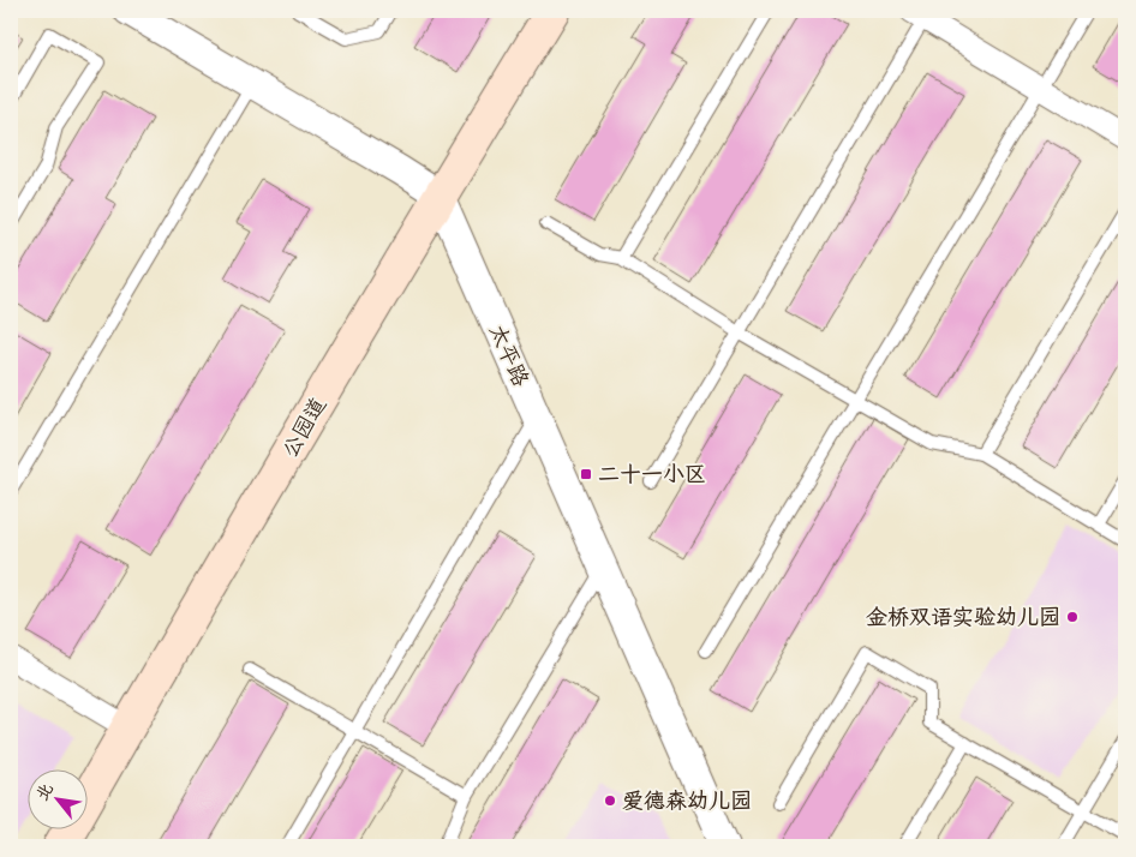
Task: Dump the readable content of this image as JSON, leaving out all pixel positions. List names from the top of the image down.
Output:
{
  "streets": {
    "main road": ["公园道"],
    "street": ["太平路"]
  },
  "crossings": [
    ["太平路", "公园道"]
  ],
  "places": {
    "transit": ["二十一小区"],
    "other": ["金桥双语实验幼儿园", "爱德森幼儿园"]
  },
  "north": "top left"
}
